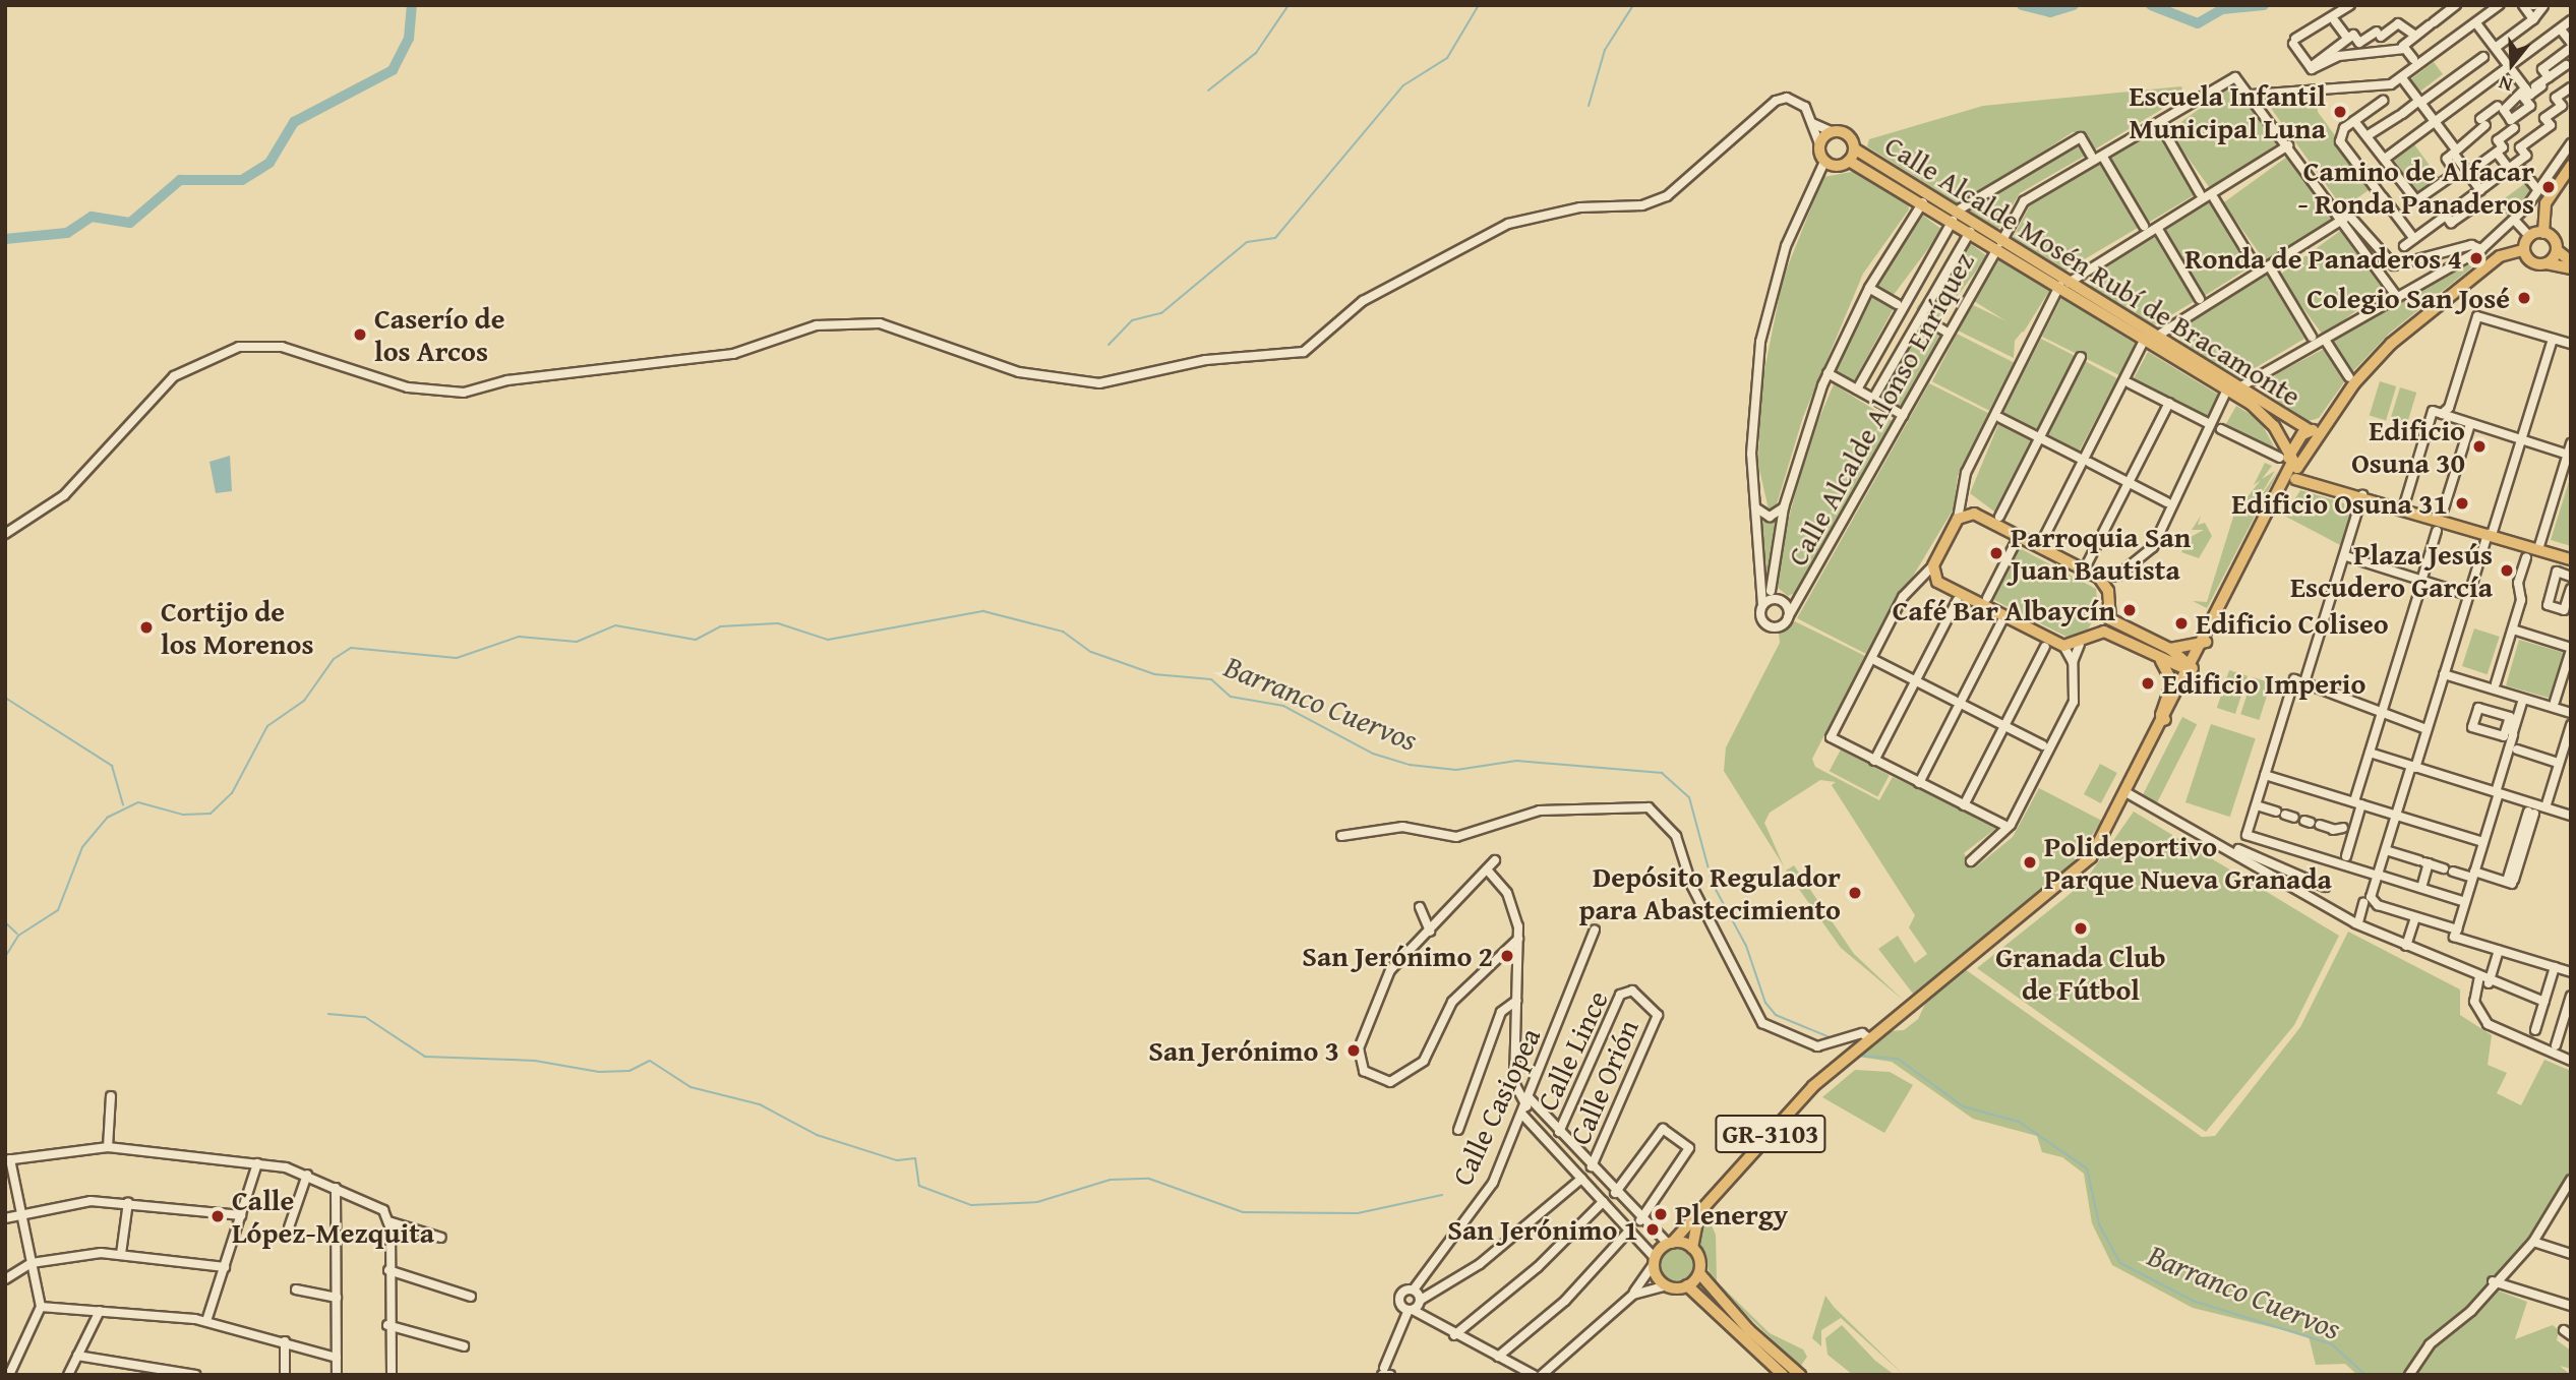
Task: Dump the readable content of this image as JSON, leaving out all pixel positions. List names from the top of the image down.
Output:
{
  "streets": {
    "main road": ["Calle Alcalde Mosén Rubí de Bracamonte", "GR-3103"],
    "street": [
      "Calle Alcalde Alonso Enríquez",
      "Calle Lince",
      "Calle Orión",
      "Calle Casiopea"
    ]
  },
  "crossings": [
    ["Calle Alcalde Mosén Rubí de Bracamonte", "Calle Alcalde Alonso Enríquez"],
    ["Calle Lince", "Calle Orión"]
  ],
  "water": ["Barranco Cuervos"],
  "places": [
    "Escuela Infantil Municipal Luna",
    "Camino de Alfacar - Ronda Panaderos",
    "Ronda de Panaderos 4",
    "Colegio San José",
    "Caserío de los Arcos",
    "Edificio Osuna 30",
    "Edificio Osuna 31",
    "Parroquia San Juan Bautista",
    "Plaza Jesús Escudero García",
    "Café Bar Albaycín",
    "Edificio Coliseo",
    "Cortijo de los Morenos",
    "Edificio Imperio",
    "Polideportivo Parque Nueva Granada",
    "Depósito Regulador para Abastecimiento",
    "Granada Club de Fútbol",
    "San Jerónimo 2",
    "San Jerónimo 3",
    "Plenergy",
    "Calle López-Mezquita",
    "San Jerónimo 1"
  ],
  "north": "bottom"
}
